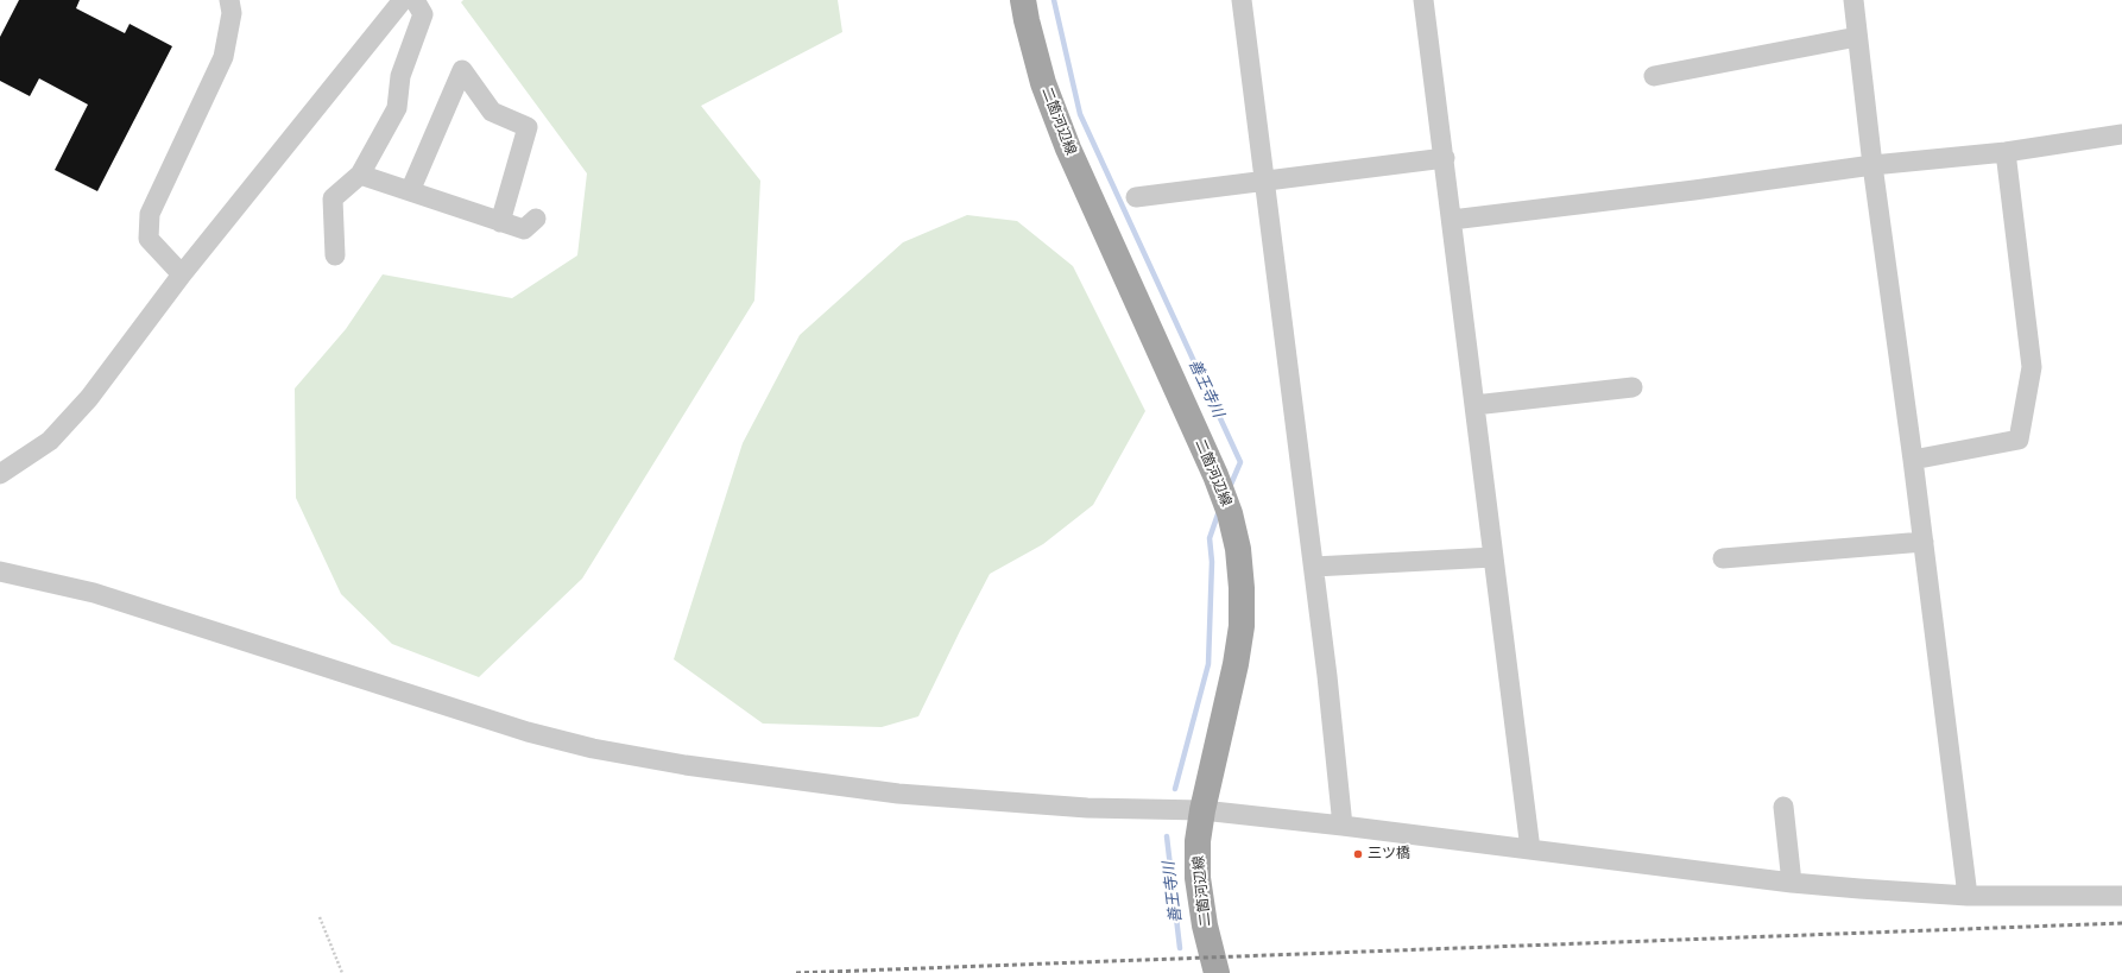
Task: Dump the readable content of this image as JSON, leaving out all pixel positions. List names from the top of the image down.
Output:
{
  "streets": {
    "main road": ["二箇河辺線"]
  },
  "water": ["善王寺川"],
  "places": ["三ツ橋"]
}
